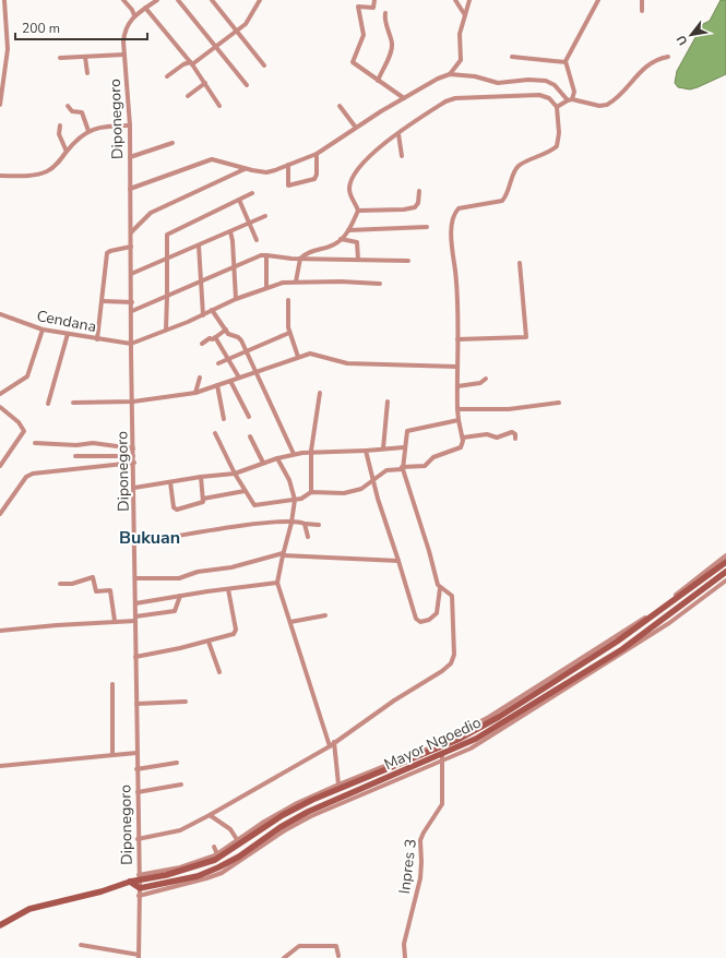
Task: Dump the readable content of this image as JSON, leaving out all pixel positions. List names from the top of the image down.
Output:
{
  "streets": {
    "street": [
      "Diponegoro",
      "Cendana",
      "Mayor Ngoedio",
      "Inpres 3"
    ]
  },
  "crossings": [
    ["Diponegoro", "Cendana"],
    ["Diponegoro", "Mayor Ngoedio"],
    ["Mayor Ngoedio", "Inpres 3"]
  ],
  "districts": ["Bukuan"],
  "scale_bar": "200 m",
  "north": "bottom left"
}
